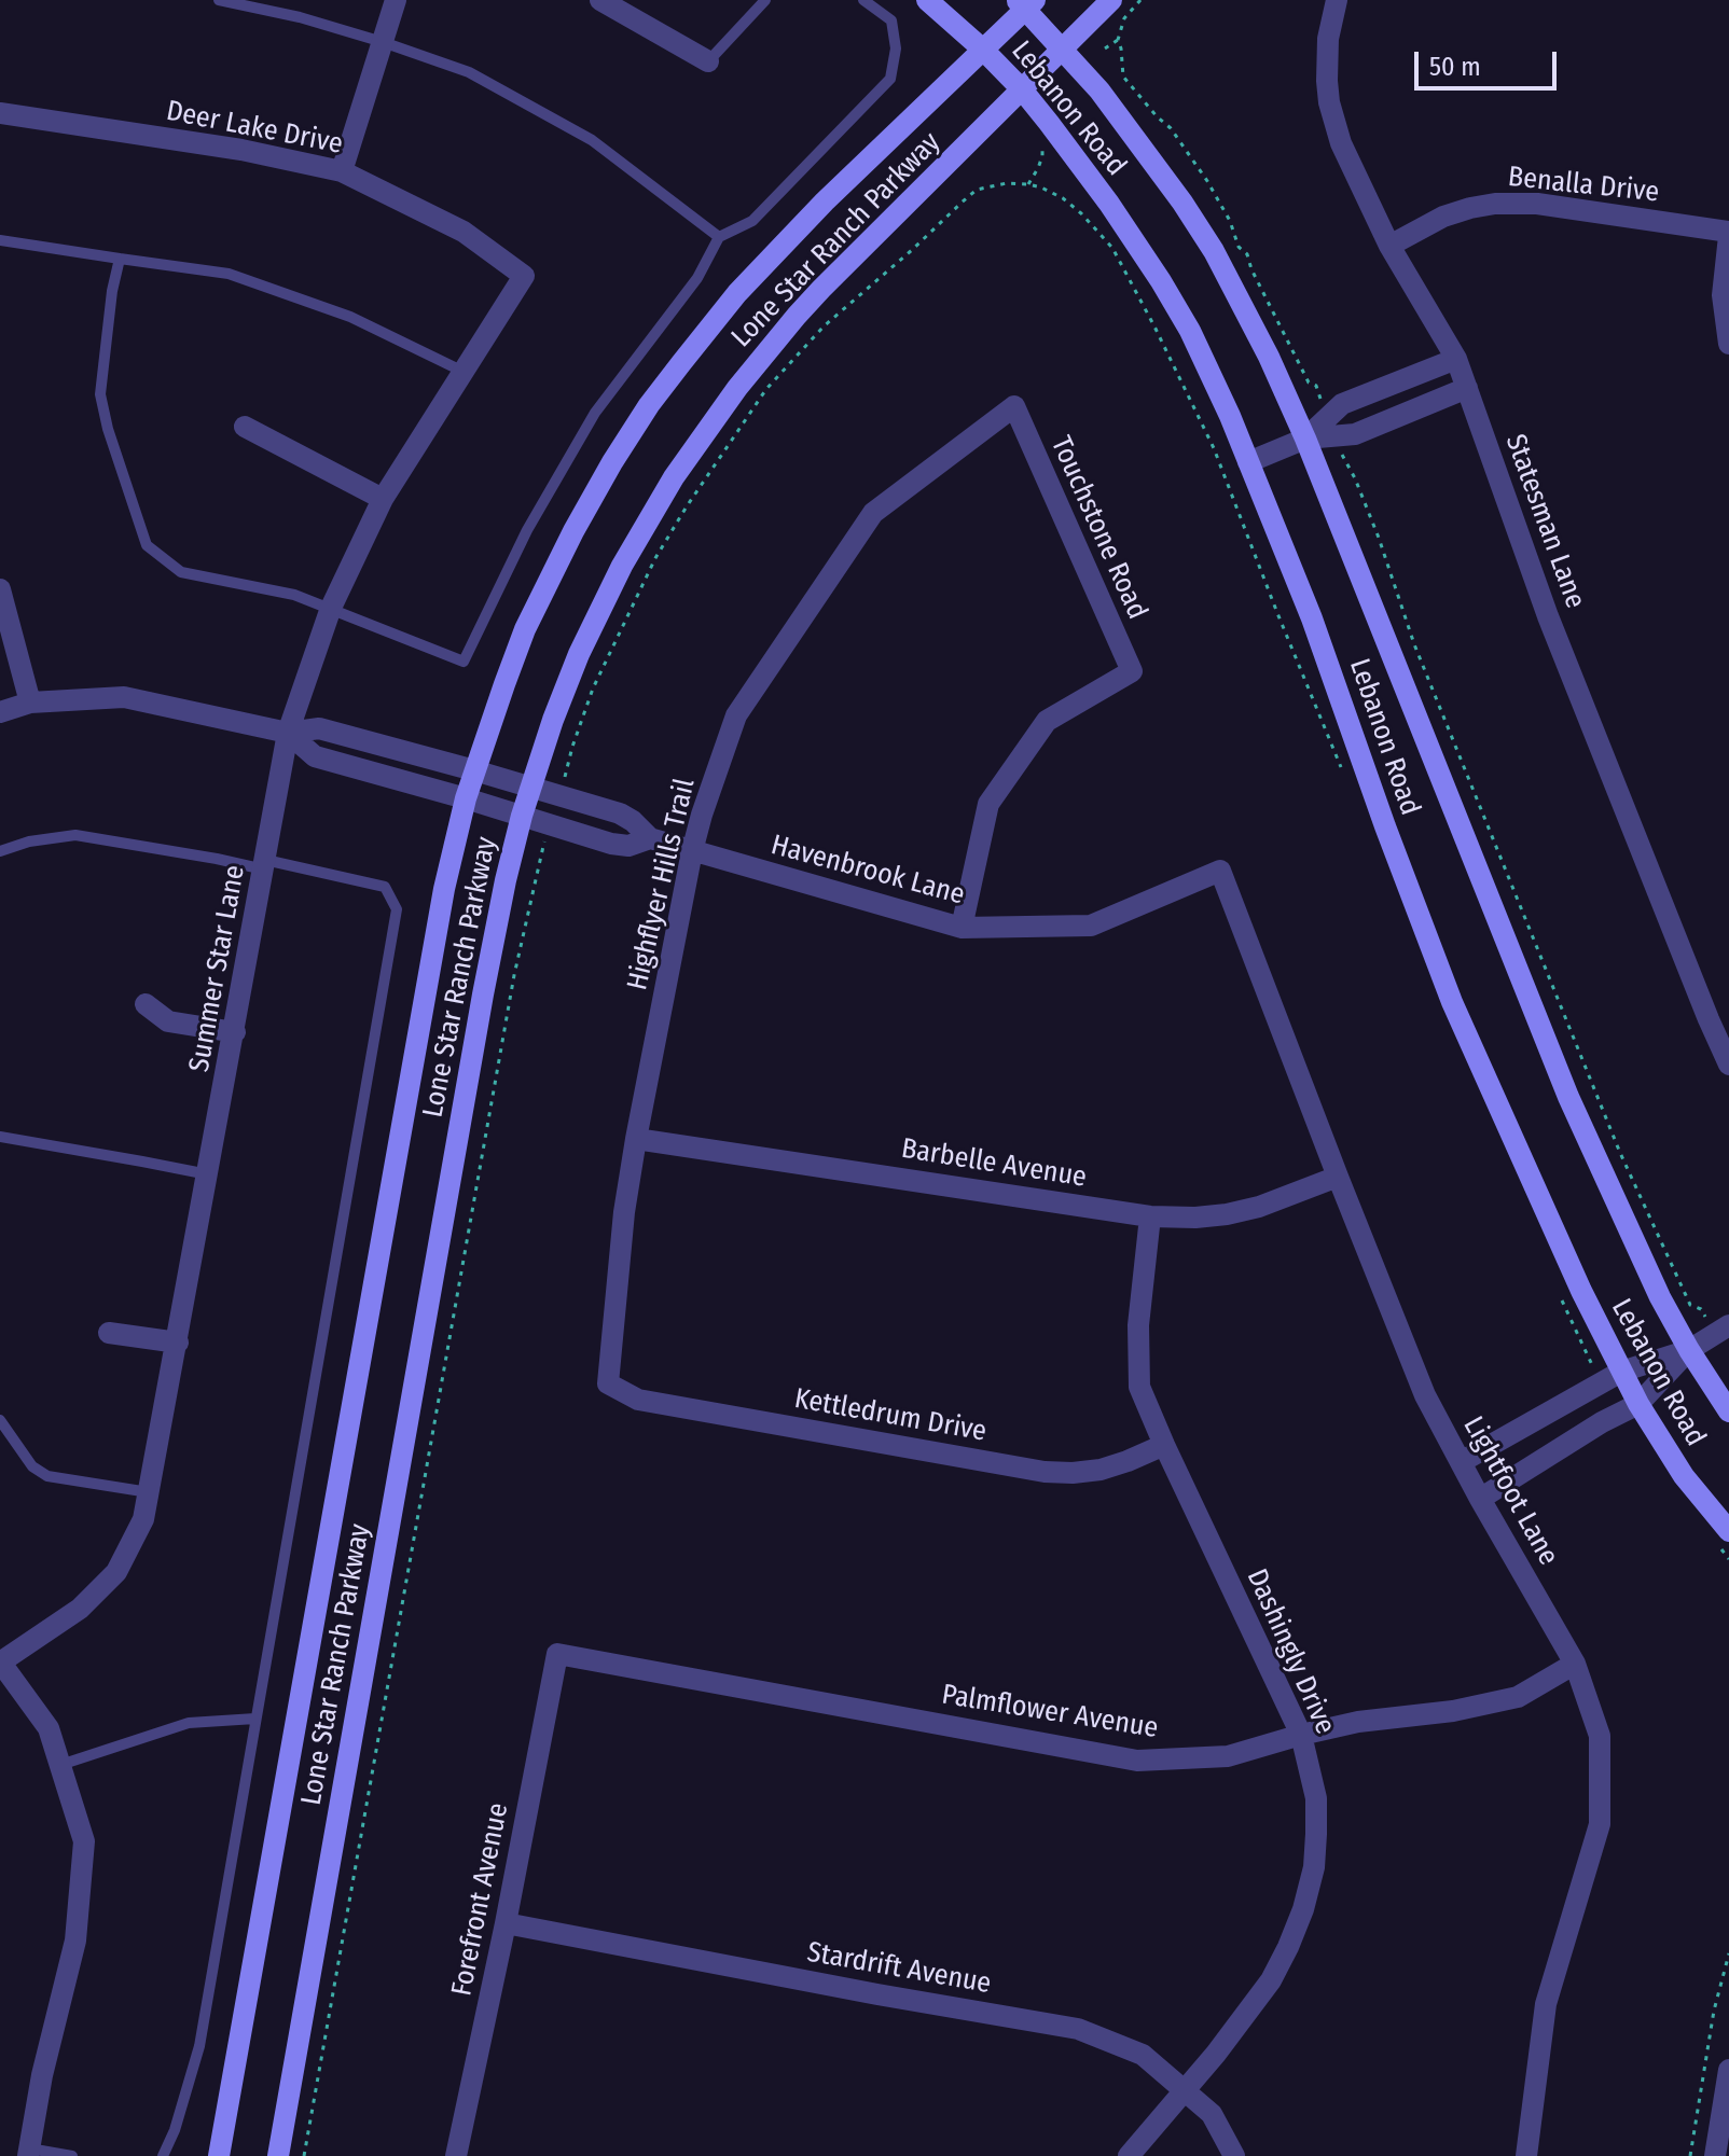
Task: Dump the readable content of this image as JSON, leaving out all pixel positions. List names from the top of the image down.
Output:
{
  "streets": {
    "main road": ["Lebanon Road", "Lone Star Ranch Parkway"],
    "street": [
      "Deer Lake Drive",
      "Benalla Drive",
      "Statesman Lane",
      "Touchstone Road",
      "Havenbrook Lane",
      "Highflyer Hills Trail",
      "Summer Star Lane",
      "Barbelle Avenue",
      "Kettledrum Drive",
      "Lightfoot Lane",
      "Dashingly Drive",
      "Palmflower Avenue",
      "Forefront Avenue",
      "Stardrift Avenue"
    ]
  },
  "crossings": [
    ["Lebanon Road", "Lone Star Ranch Parkway"],
    ["Deer Lake Drive", "Summer Star Lane"],
    ["Benalla Drive", "Statesman Lane"],
    ["Lone Star Ranch Parkway", "Havenbrook Lane"],
    ["Touchstone Road", "Havenbrook Lane"],
    ["Touchstone Road", "Highflyer Hills Trail"],
    ["Havenbrook Lane", "Highflyer Hills Trail"],
    ["Havenbrook Lane", "Summer Star Lane"],
    ["Havenbrook Lane", "Lightfoot Lane"],
    ["Highflyer Hills Trail", "Barbelle Avenue"],
    ["Highflyer Hills Trail", "Kettledrum Drive"],
    ["Barbelle Avenue", "Lightfoot Lane"],
    ["Barbelle Avenue", "Dashingly Drive"],
    ["Kettledrum Drive", "Dashingly Drive"],
    ["Lightfoot Lane", "Palmflower Avenue"],
    ["Dashingly Drive", "Palmflower Avenue"],
    ["Dashingly Drive", "Stardrift Avenue"],
    ["Palmflower Avenue", "Forefront Avenue"],
    ["Forefront Avenue", "Stardrift Avenue"]
  ],
  "scale_bar": "50 m"
}
